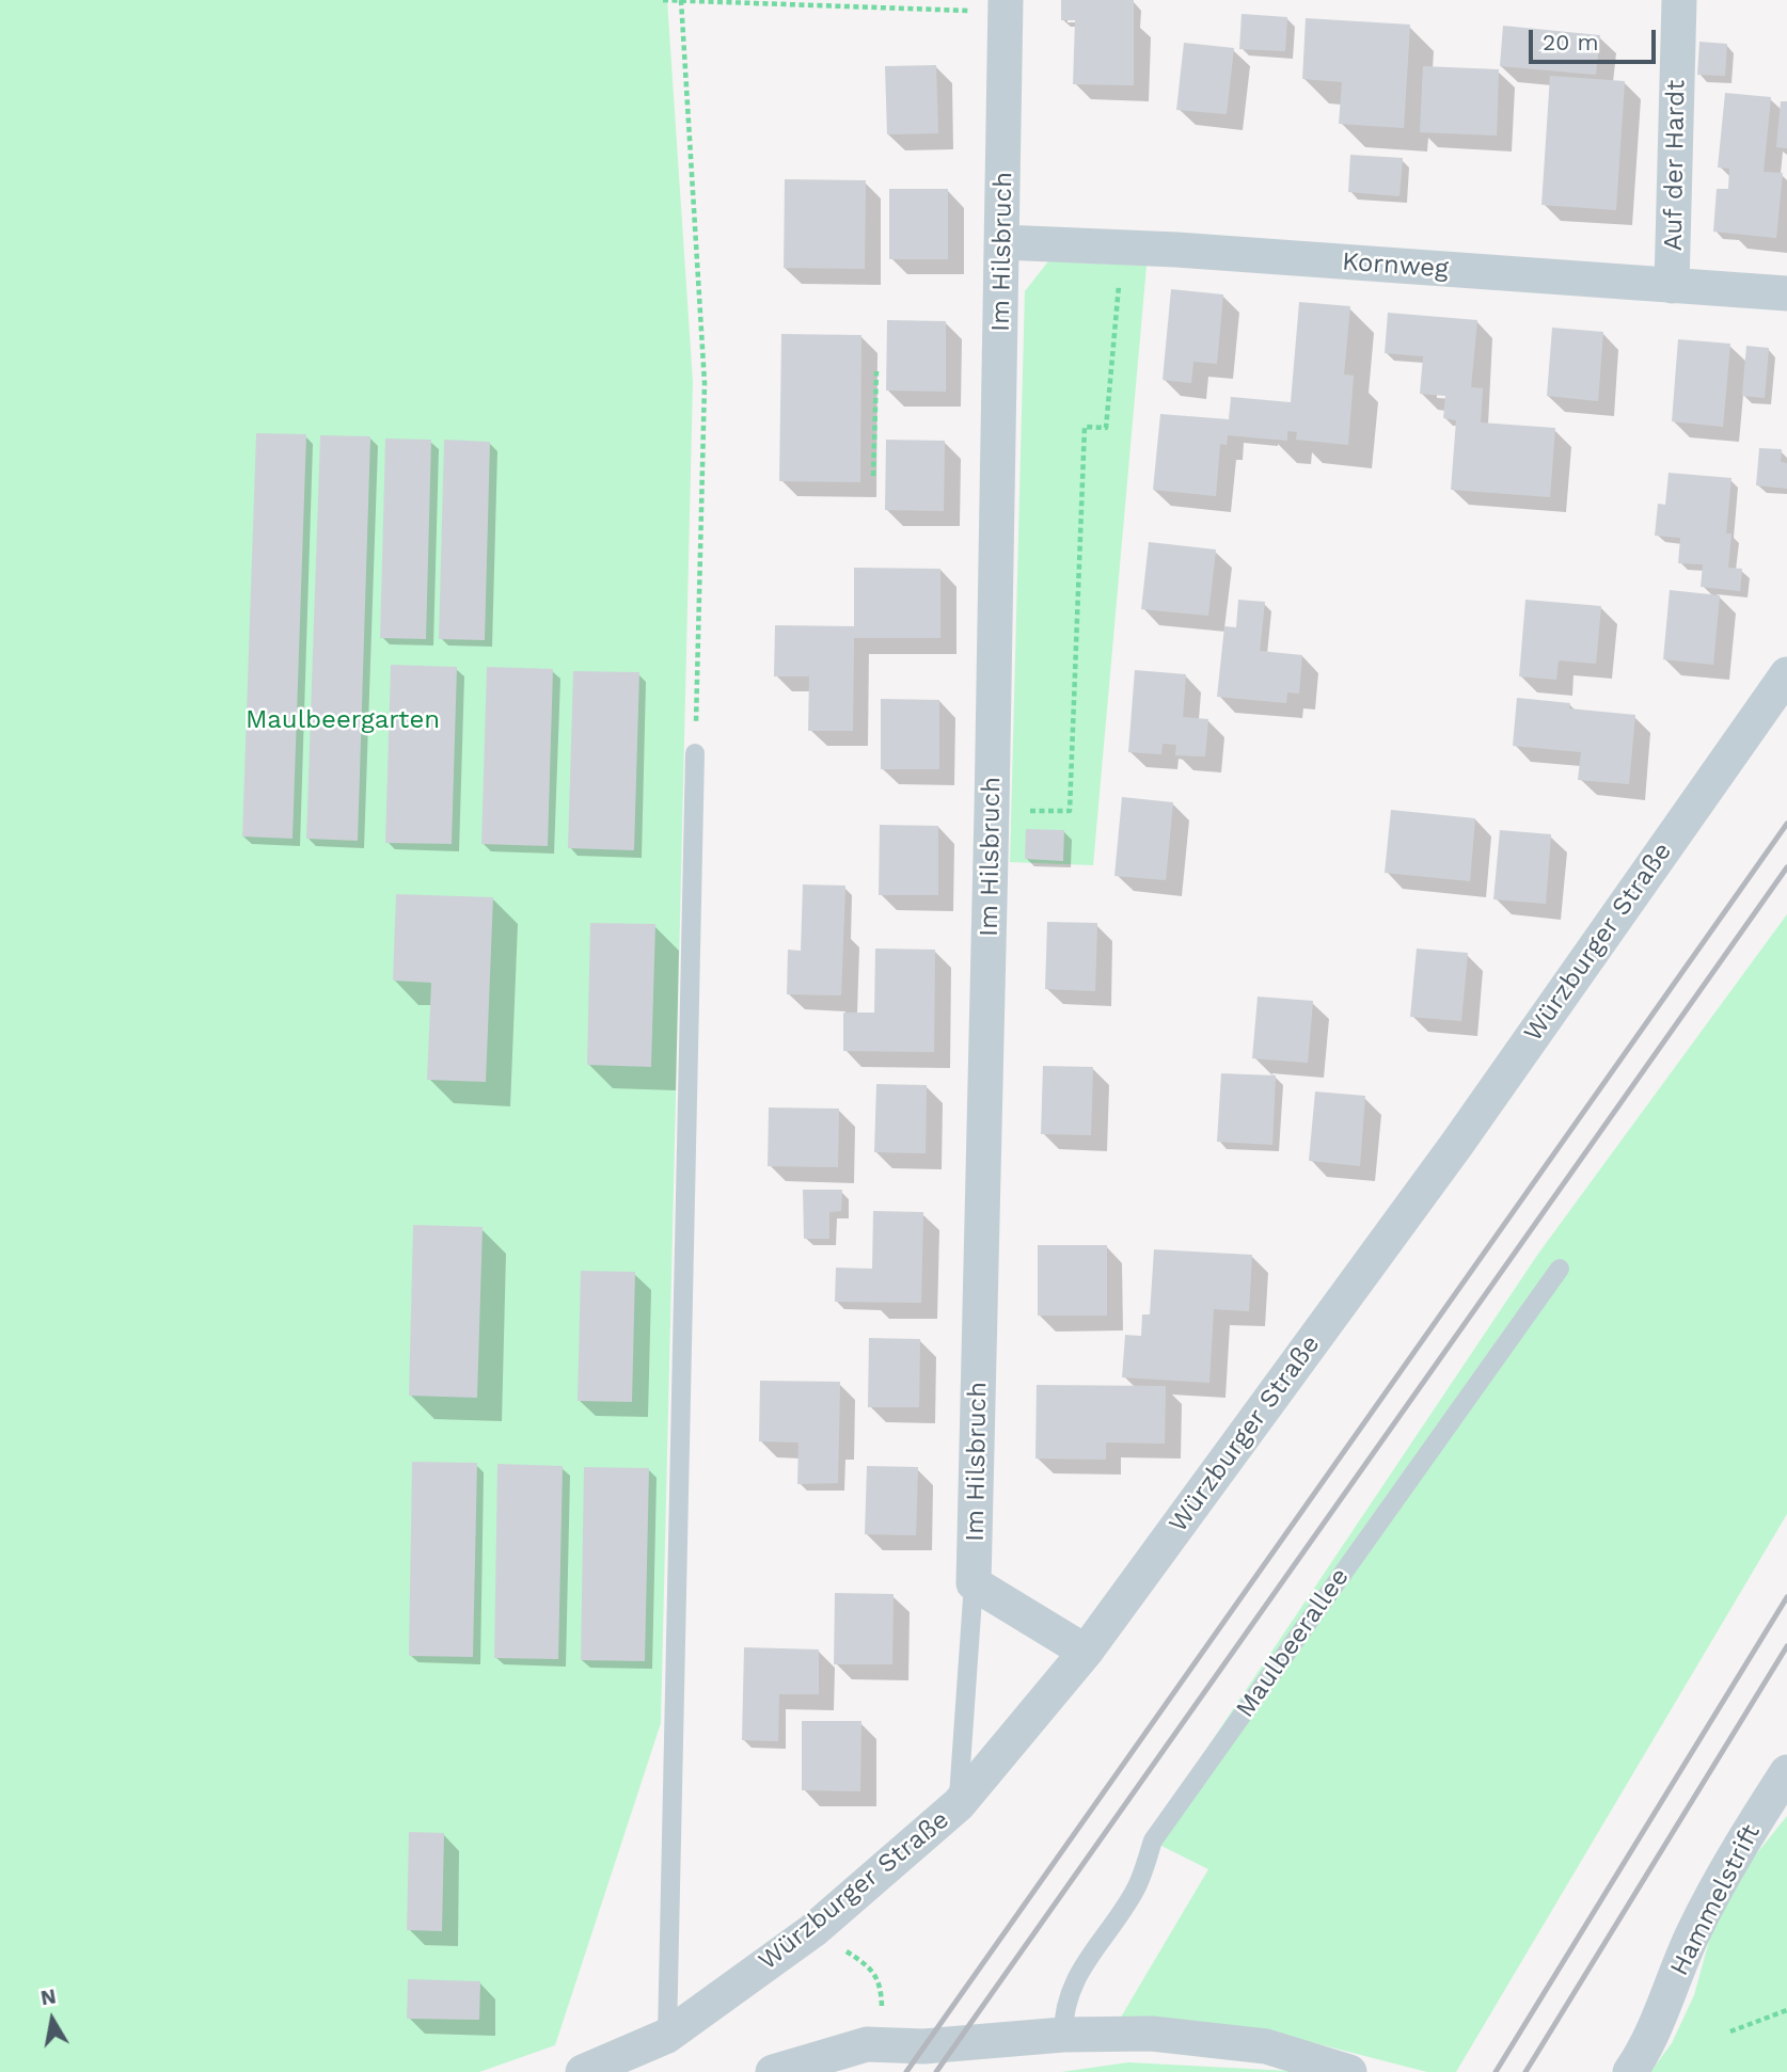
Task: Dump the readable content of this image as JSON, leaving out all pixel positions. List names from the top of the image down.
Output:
{
  "streets": {
    "street": [
      "Auf der Hardt",
      "Im Hilsbruch",
      "Kornweg",
      "Würzburger Straße",
      "Hammelstrift"
    ],
    "lane": ["Maulbeerallee"]
  },
  "crossings": [
    ["Auf der Hardt", "Kornweg"],
    ["Im Hilsbruch", "Kornweg"]
  ],
  "parks": ["Maulbeergarten"],
  "scale_bar": "20 m",
  "north": "top"
}
